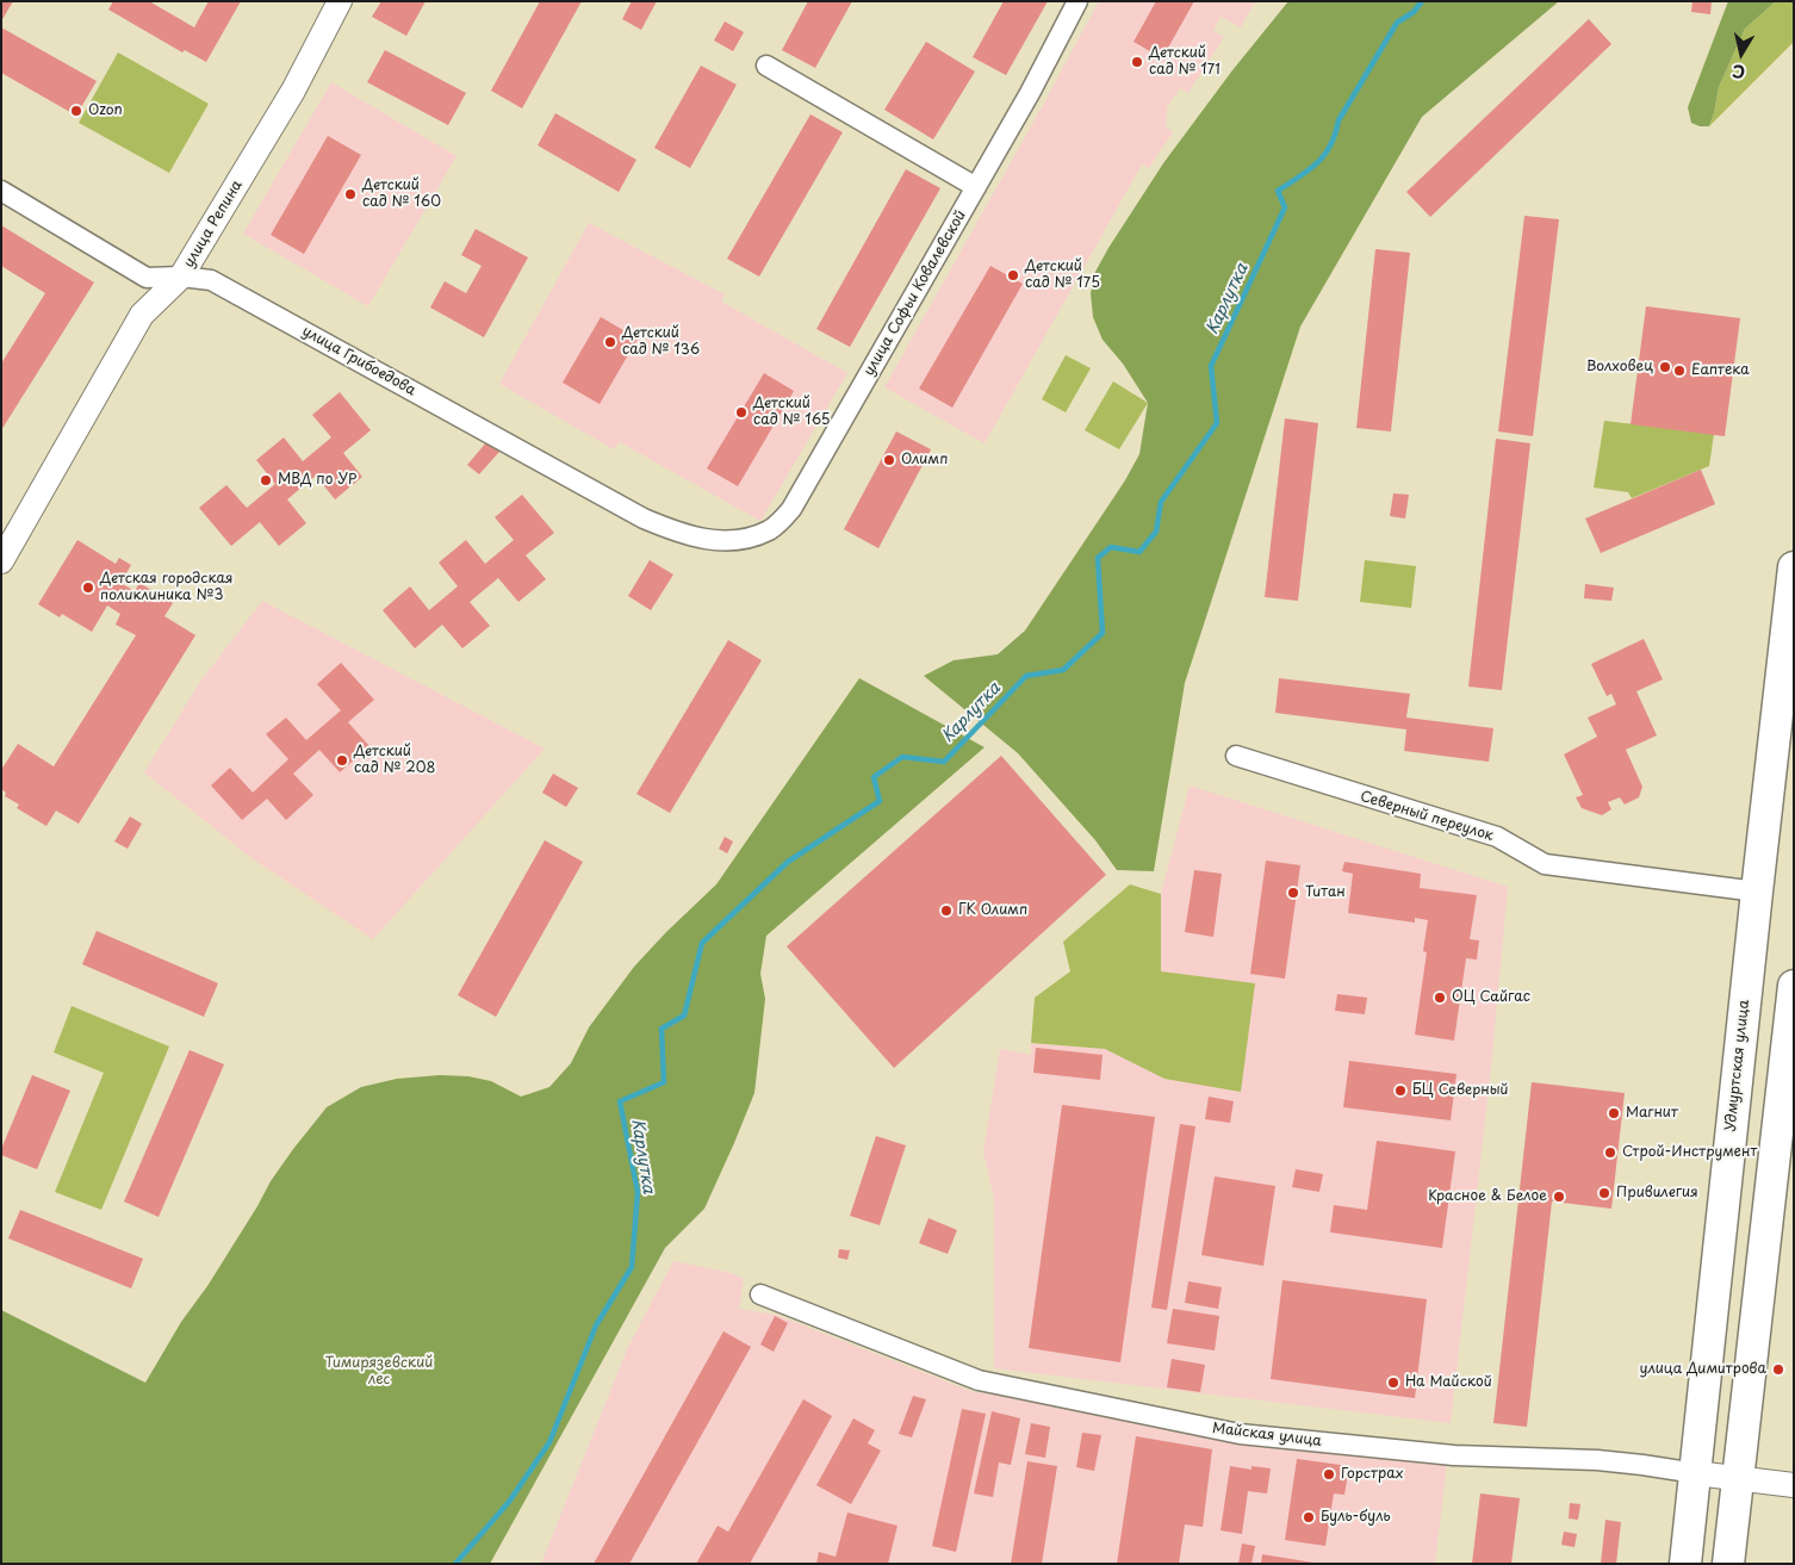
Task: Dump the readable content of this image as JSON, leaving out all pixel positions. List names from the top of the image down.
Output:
{
  "streets": {
    "main road": ["Удмуртская улица"],
    "street": [
      "улица Репина",
      "улица Софьи Ковалевской",
      "улица Грибоедова",
      "Северный переулок",
      "Майская улица"
    ]
  },
  "crossings": [
    ["улица Репина", "улица Грибоедова"],
    ["улица Софьи Ковалевской", "улица Грибоедова"],
    ["Северный переулок", "Удмуртская улица"],
    ["Удмуртская улица", "Майская улица"]
  ],
  "water": ["Карлутка"],
  "parks": ["Тимирязевский лес"],
  "places": [
    "Детский сад № 171",
    "Ozon",
    "Детский сад № 160",
    "Детский сад № 175",
    "Детский сад № 136",
    "Волховец",
    "Еаптека",
    "Детский сад № 165",
    "Олимп",
    "МВД по УР",
    "Детская городская поликлиника №3",
    "Детский сад № 208",
    "Титан",
    "ГК Олимп",
    "ОЦ Сайгас",
    "БЦ Северный",
    "Магнит",
    "Строй-Инструмент",
    "Привилегия",
    "Красное & Белое",
    "улица Димитрова",
    "На Майской",
    "Горстрах",
    "Буль-буль"
  ],
  "north": "bottom"
}
